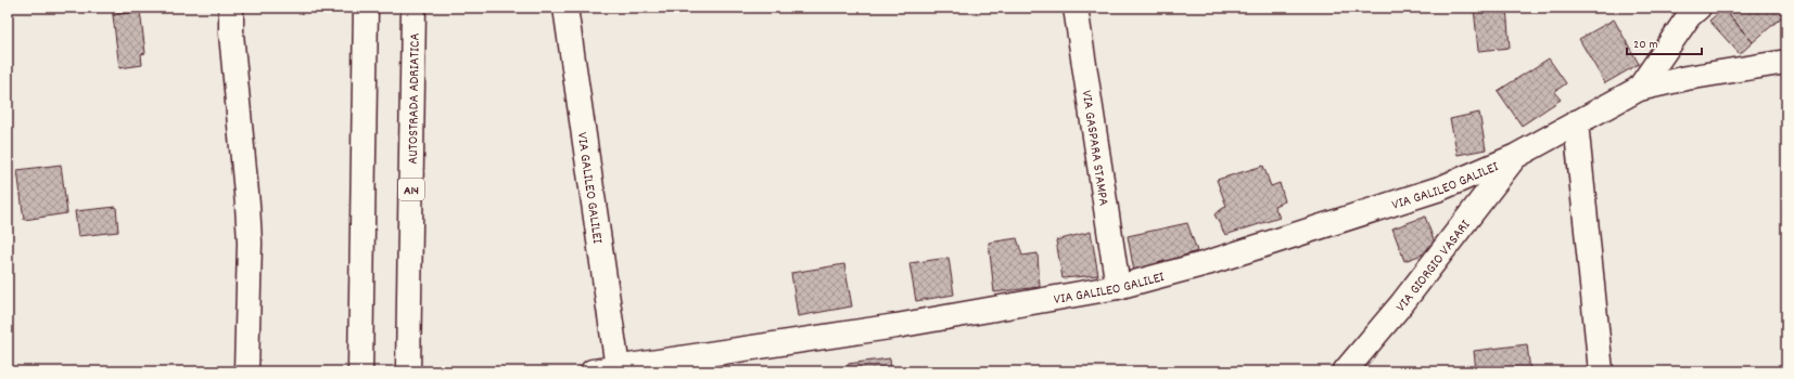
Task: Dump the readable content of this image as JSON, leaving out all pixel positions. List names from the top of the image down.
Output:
{
  "streets": {
    "main road": [
      "AUTOSTRADA ADRIATICA",
      "VIA GASPARA STAMPA",
      "VIA GALILEO GALILEI",
      "A14",
      "VIA GIORGIO VASARI"
    ]
  },
  "crossings": [
    ["VIA GASPARA STAMPA", "VIA GALILEO GALILEI"],
    ["VIA GALILEO GALILEI", "VIA GIORGIO VASARI"]
  ],
  "scale_bar": "20 m"
}
